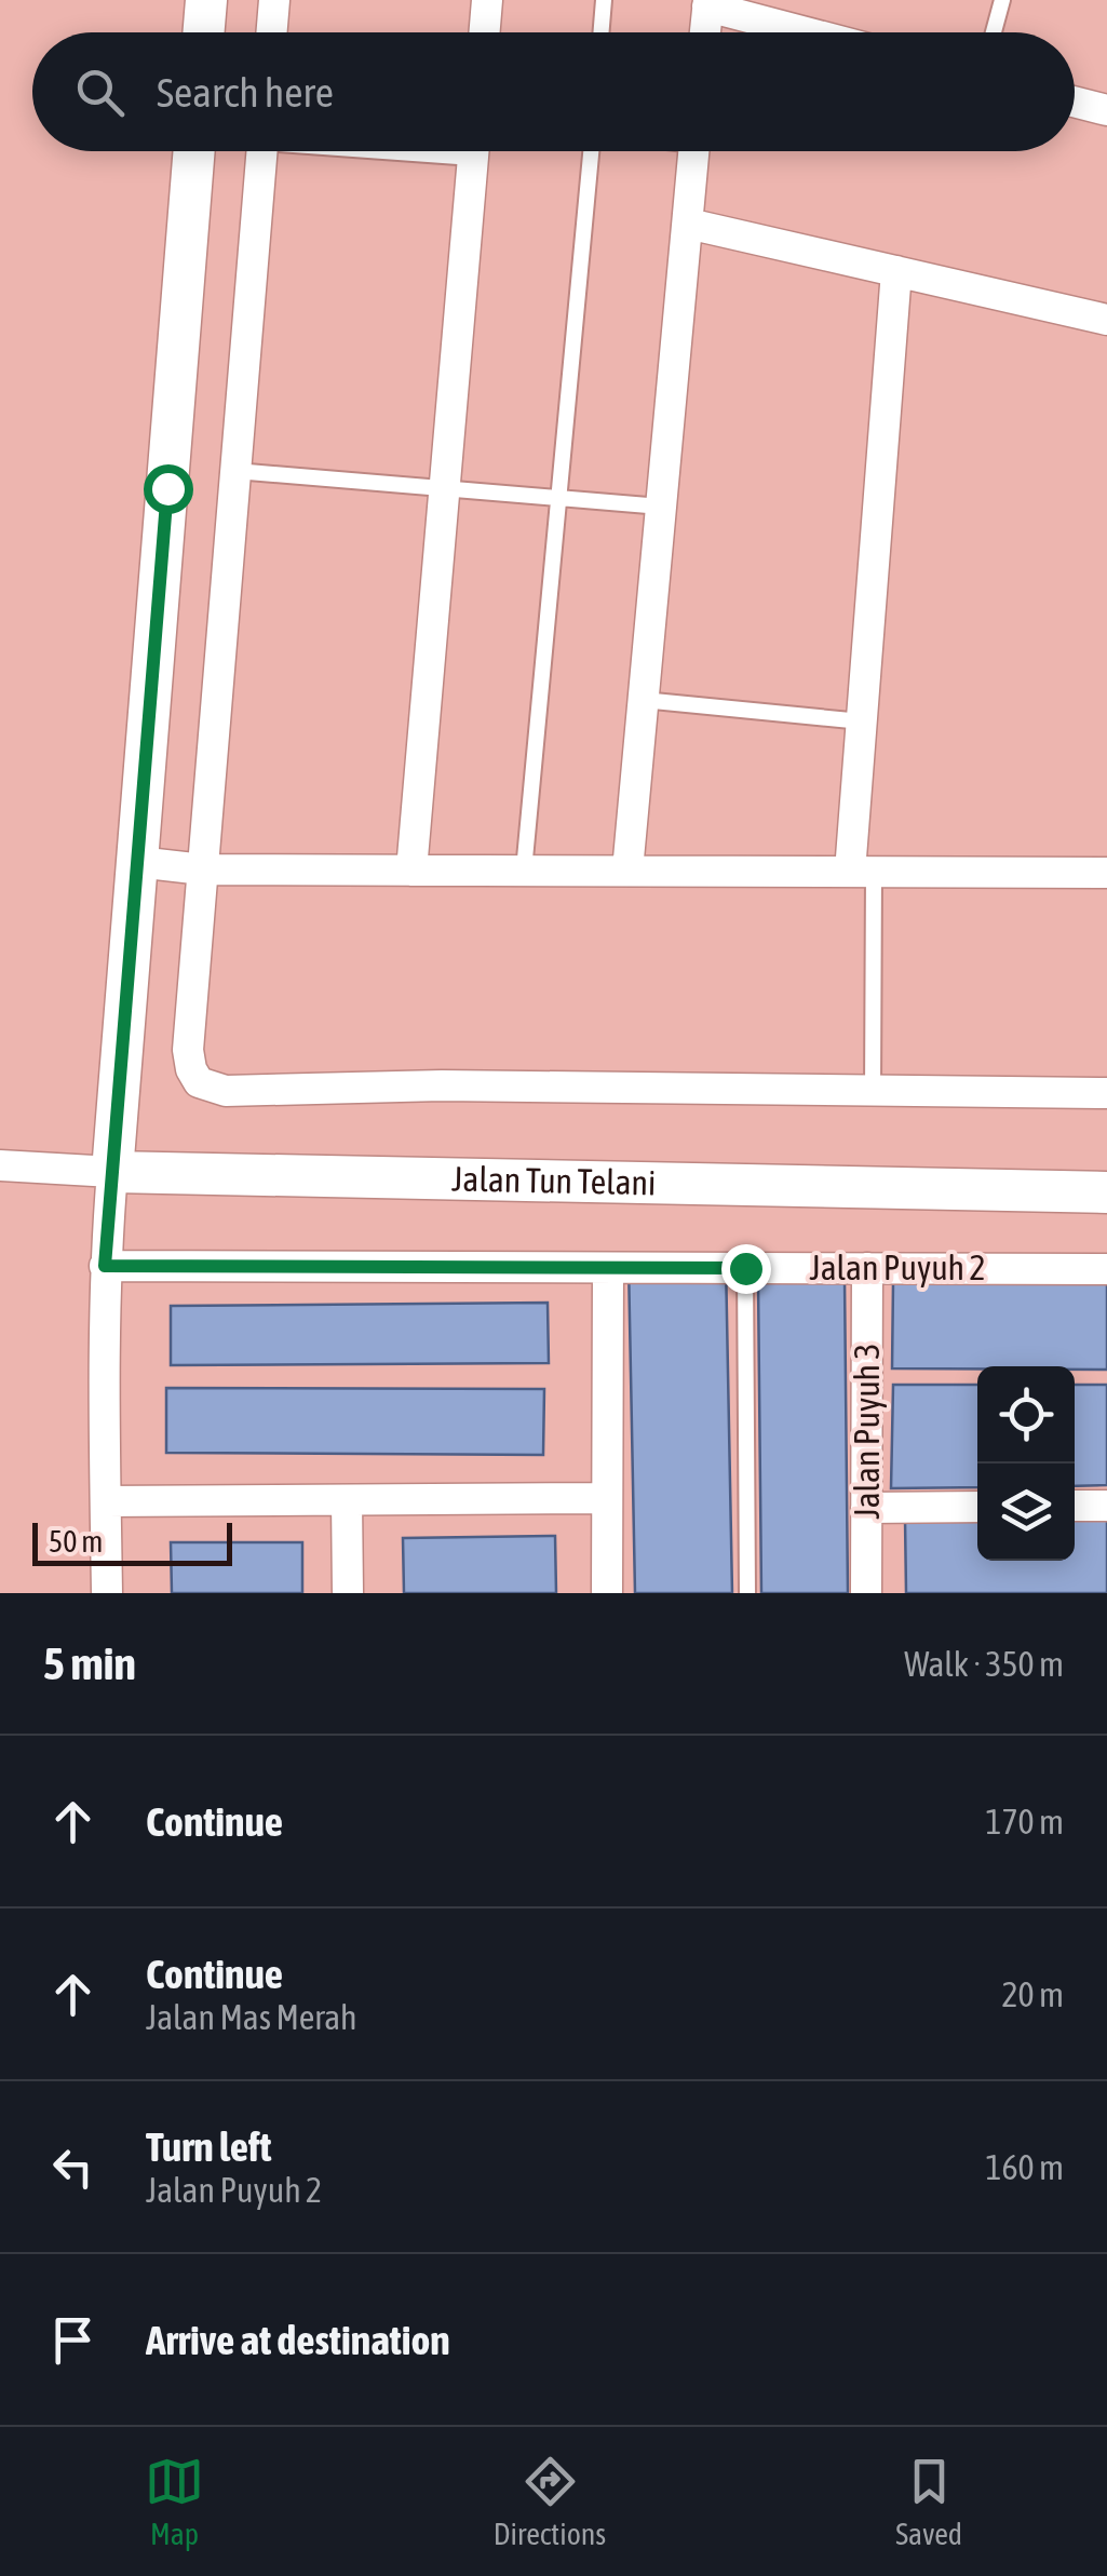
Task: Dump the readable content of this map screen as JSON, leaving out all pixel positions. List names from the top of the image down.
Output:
{
  "streets": {
    "street": ["Jalan Tun Telani", "Jalan Puyuh 2", "Jalan Puyuh 3"]
  },
  "crossings": [
    ["Jalan Puyuh 2", "Jalan Puyuh 3"]
  ],
  "scale_bar": "50 m",
  "page": {
    "search": "Search here",
    "scale": "50 m",
    "heading": ["5 min", "Walk · 350 m"],
    "list": [
      ["Continue", "170 m"],
      ["Continue", "Jalan Mas Merah", "20 m"],
      ["Turn left", "Jalan Puyuh 2", "160 m"],
      "Arrive at destination"
    ],
    "nav": ["Map", "Directions", "Saved"]
  }
}
